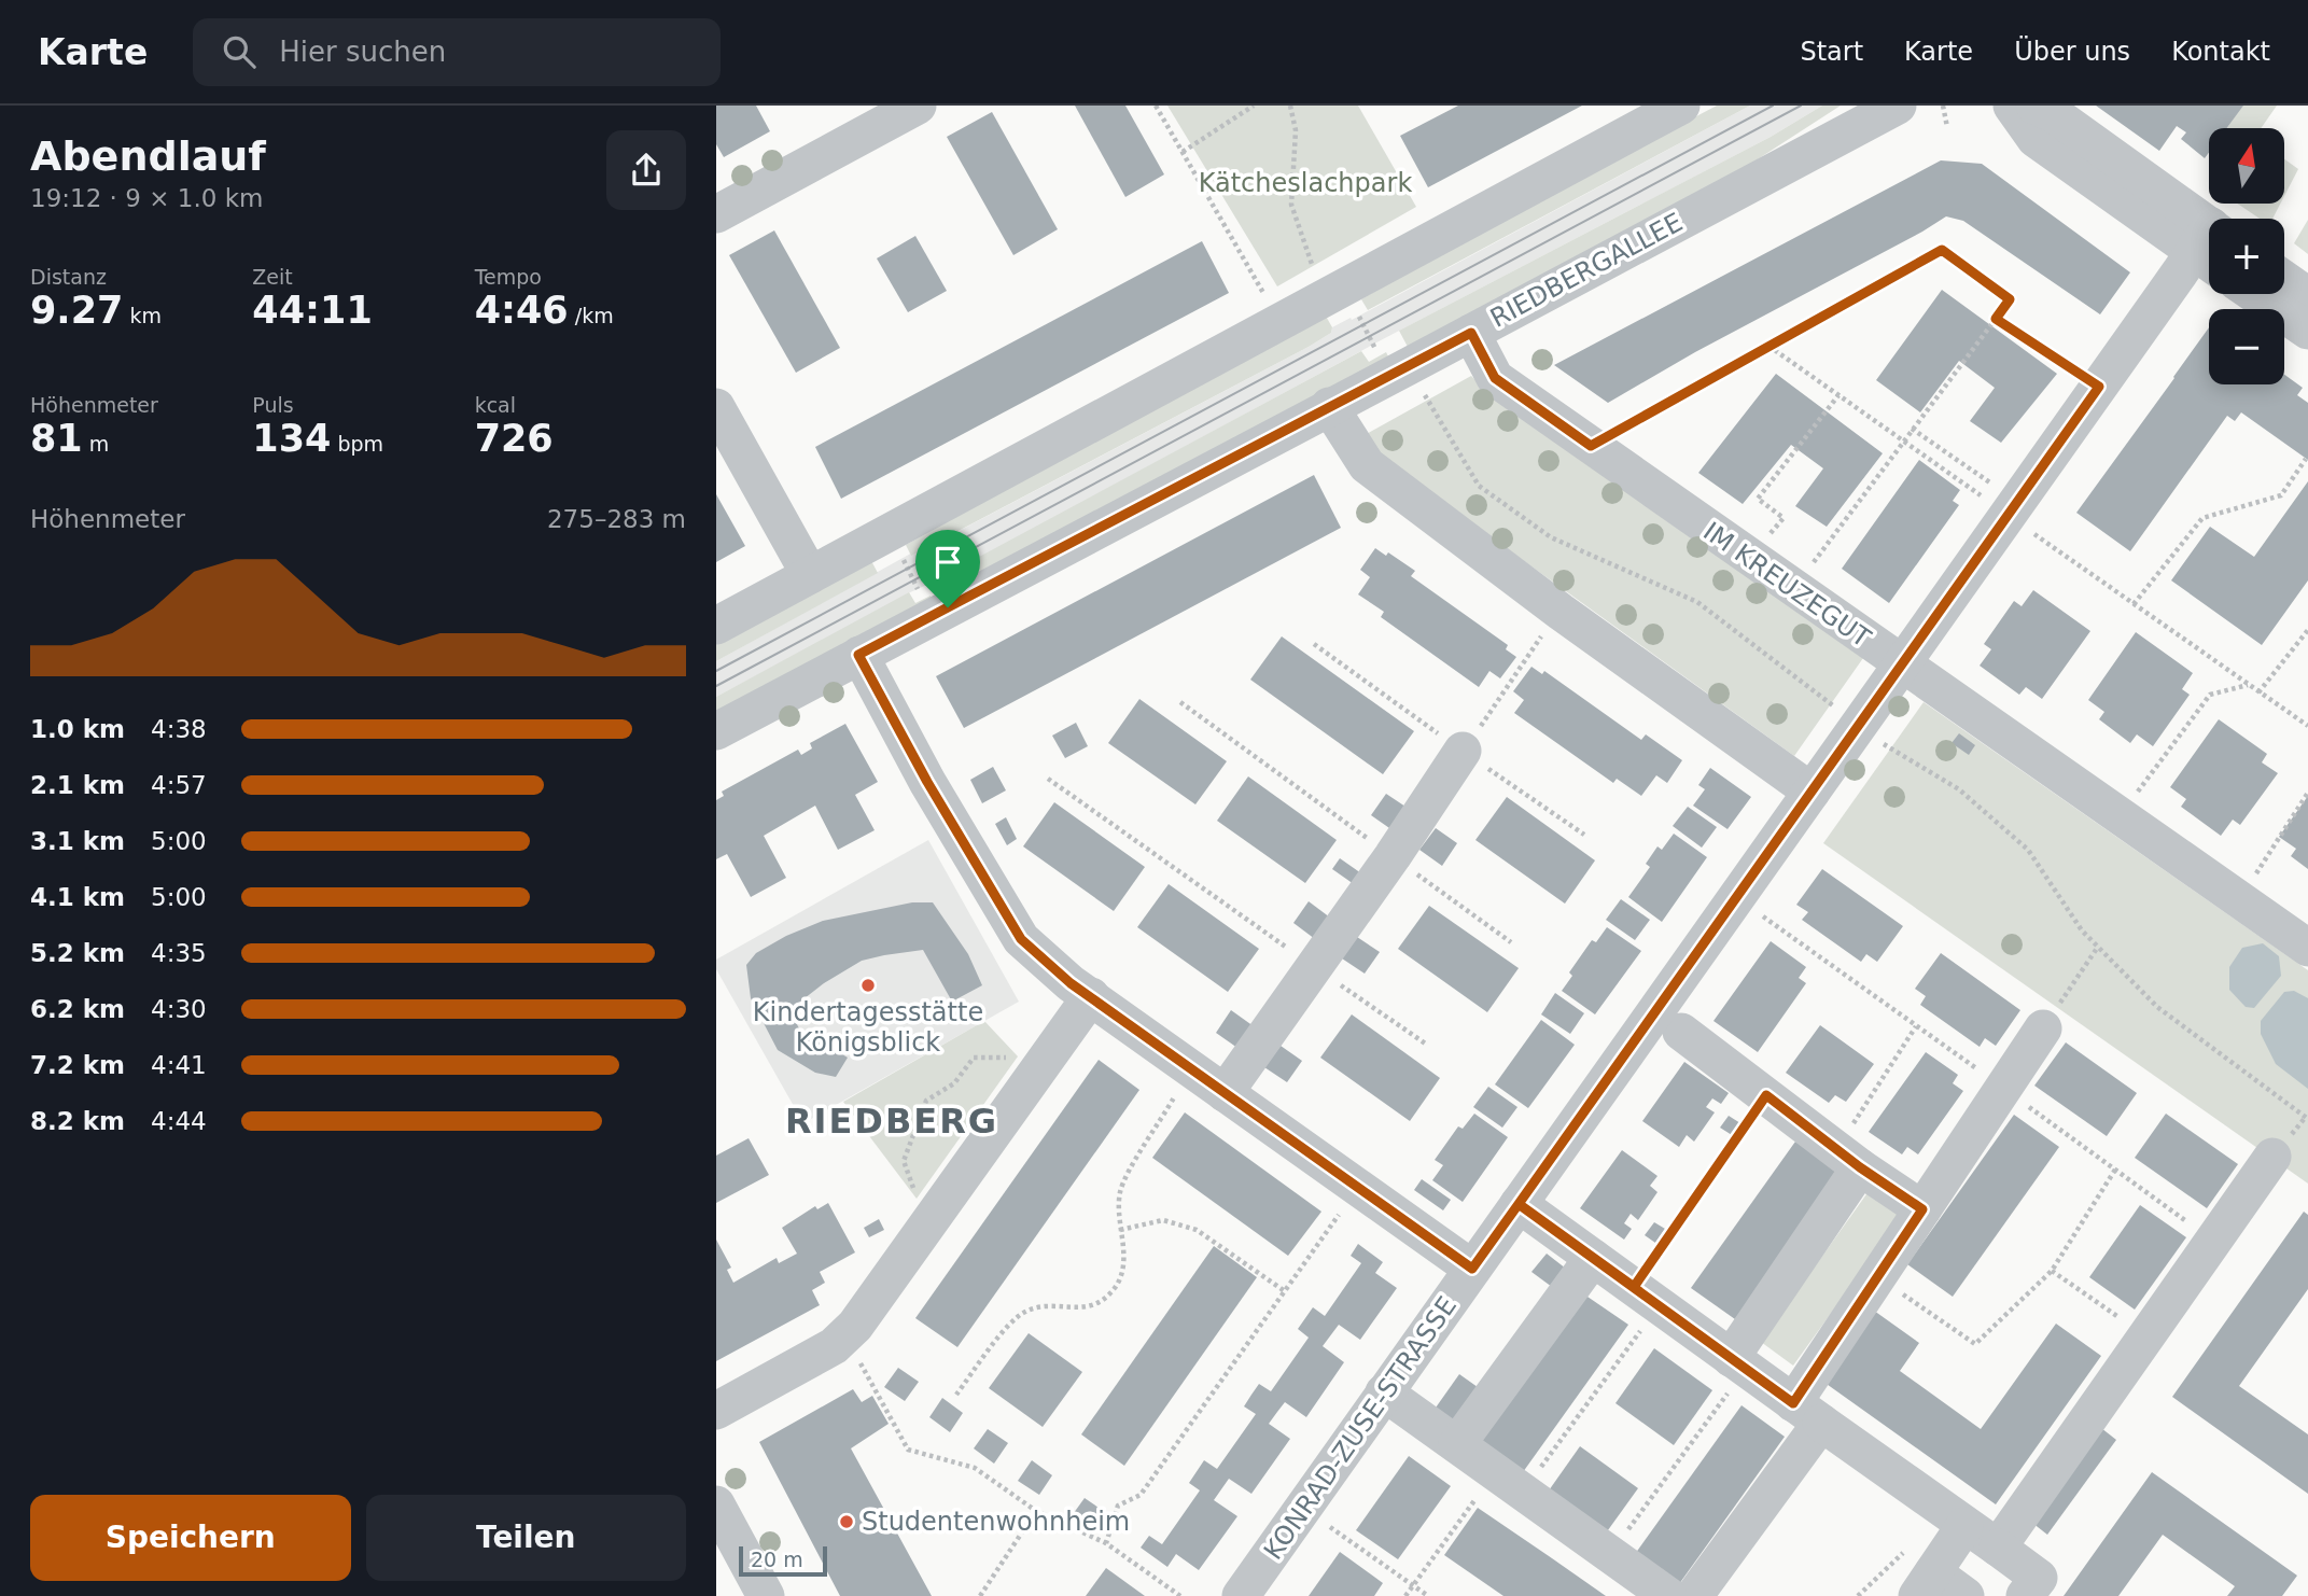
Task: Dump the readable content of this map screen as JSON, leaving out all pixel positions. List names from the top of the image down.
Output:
{
  "streets": {
    "street": ["RIEDBERGALLEE", "IM KREUZEGUT", "KONRAD-ZUSE-STRASSE"]
  },
  "crossings": [
    ["RIEDBERGALLEE", "IM KREUZEGUT"],
    ["IM KREUZEGUT", "KONRAD-ZUSE-STRASSE"]
  ],
  "districts": ["RIEDBERG"],
  "parks": ["Kätcheslachpark"],
  "places": ["Kindertagesstätte Königsblick", "Studentenwohnheim"],
  "scale_bar": "20 m",
  "north": "top",
  "page": {
    "header": "Karte",
    "search": "Hier suchen",
    "nav": [
      "Start",
      "Karte",
      "Über uns",
      "Kontakt"
    ],
    "heading": ["Abendlauf", "19:12 · 9 × 1.0 km"],
    "map_buttons": ["+", "−"],
    "stats": [
      ["Distanz", "9.27 km"],
      ["Zeit", "44:11"],
      ["Tempo", "4:46 /km"],
      ["Höhenmeter", "81 m"],
      ["Puls", "134 bpm"],
      ["kcal", "726"]
    ],
    "chart": ["Höhenmeter", "275–283 m"],
    "list": [
      {
        "name": "1.0 km",
        "note": "4:38"
      },
      {
        "name": "2.1 km",
        "note": "4:57"
      },
      {
        "name": "3.1 km",
        "note": "5:00"
      },
      {
        "name": "4.1 km",
        "note": "5:00"
      },
      {
        "name": "5.2 km",
        "note": "4:35"
      },
      {
        "name": "6.2 km",
        "note": "4:30"
      },
      {
        "name": "7.2 km",
        "note": "4:41"
      },
      {
        "name": "8.2 km",
        "note": "4:44"
      }
    ],
    "buttons": ["Speichern", "Teilen"],
    "scale": "20 m"
  }
}
